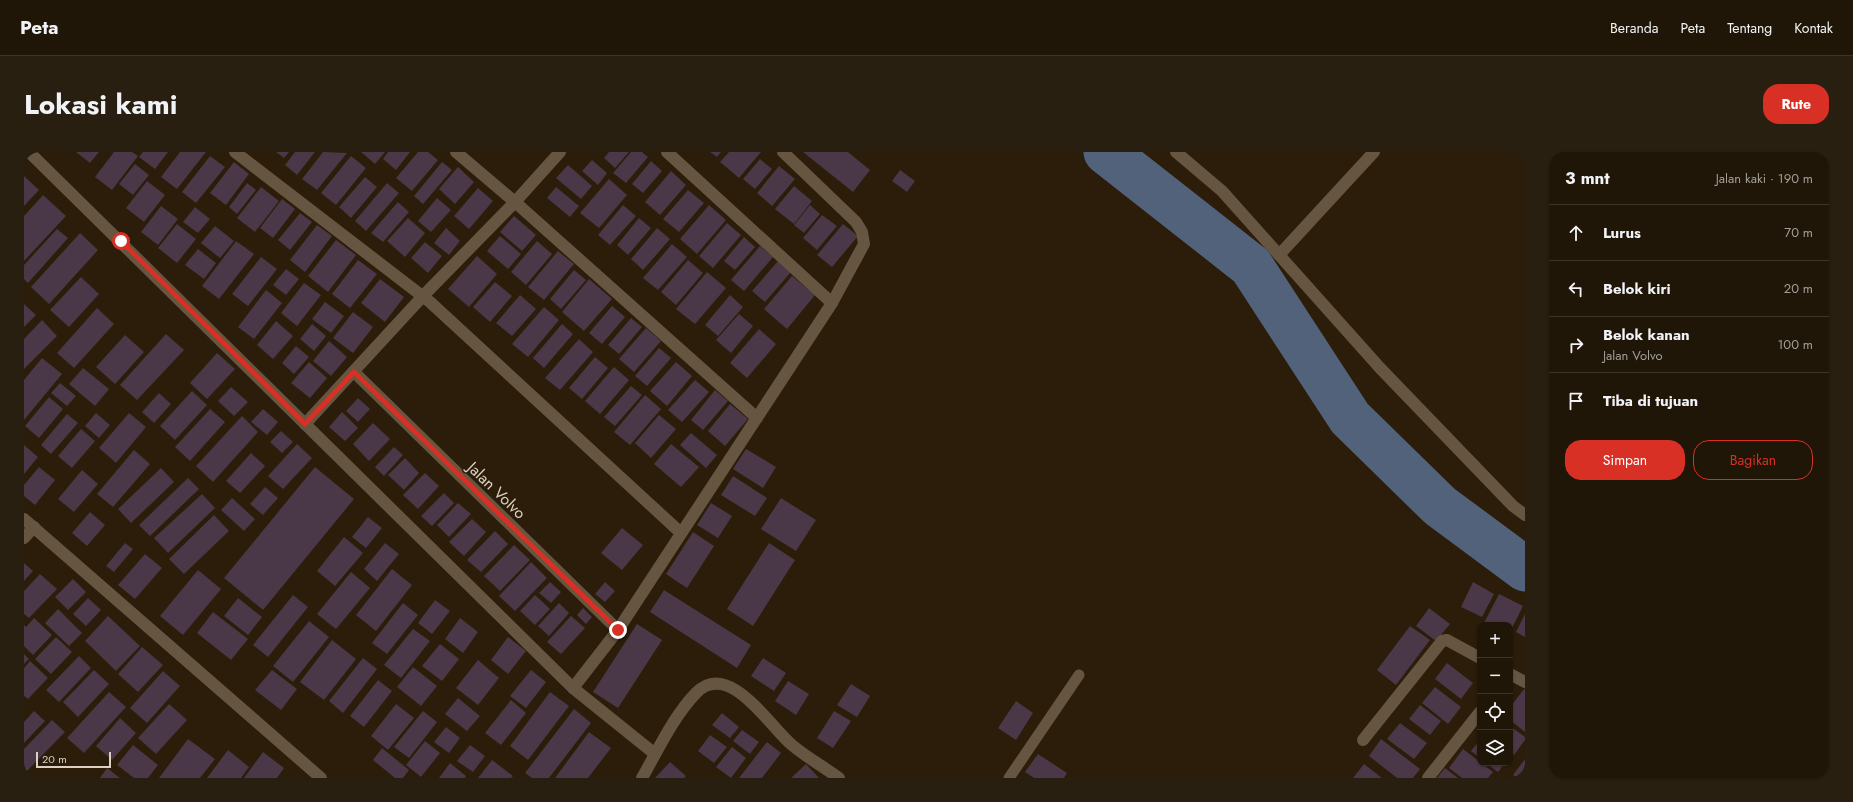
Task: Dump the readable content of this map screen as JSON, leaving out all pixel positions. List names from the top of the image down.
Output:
{
  "streets": {
    "street": ["Jalan Volvo"]
  },
  "scale_bar": "20 m",
  "page": {
    "header": "Peta",
    "nav": [
      "Beranda",
      "Peta",
      "Tentang",
      "Kontak"
    ],
    "title": "Lokasi kami",
    "buttons": [
      "Rute",
      ["Simpan", "Bagikan"]
    ],
    "heading": ["3 mnt", "Jalan kaki · 190 m"],
    "list": [
      ["Lurus", "70 m"],
      ["Belok kiri", "20 m"],
      ["Belok kanan", "Jalan Volvo", "100 m"],
      "Tiba di tujuan"
    ],
    "map_buttons": ["+", "−"],
    "scale": "20 m"
  }
}
